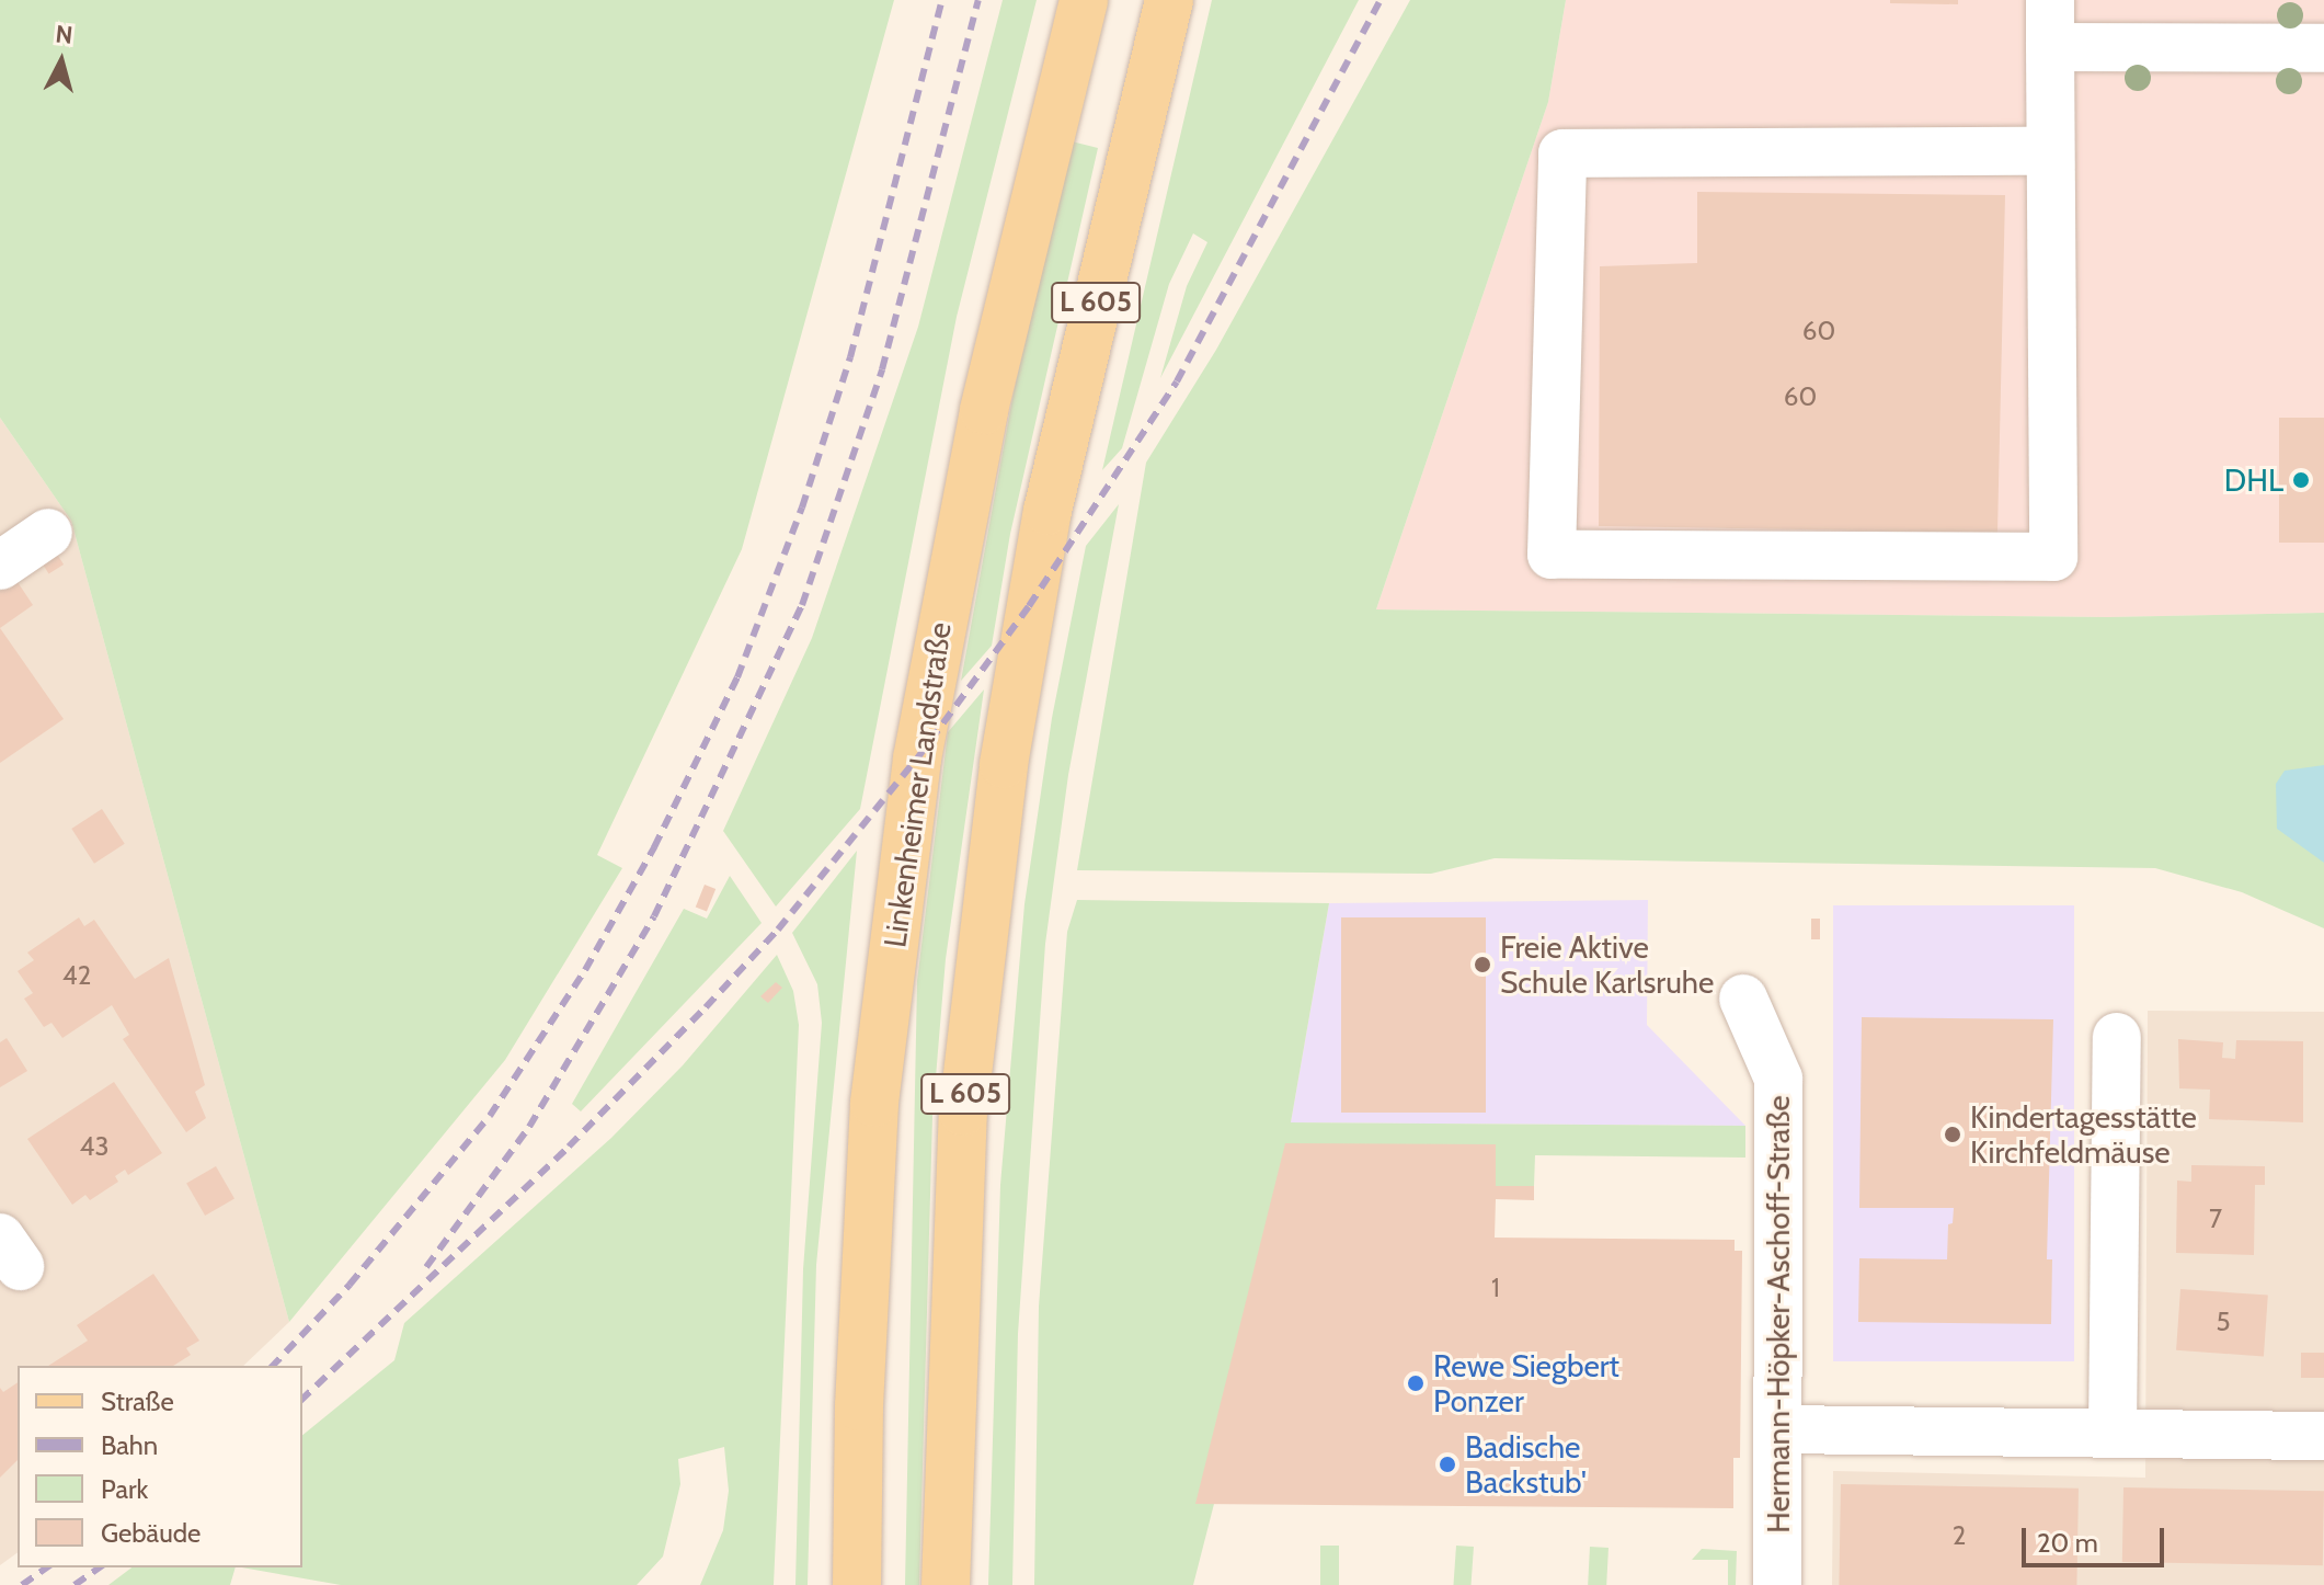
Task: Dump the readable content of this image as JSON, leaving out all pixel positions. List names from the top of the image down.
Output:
{
  "streets": {
    "main road": ["L 605", "Linkenheimer Landstraße"],
    "street": ["Hermann-Höpker-Aschoff-Straße"]
  },
  "places": [
    "DHL",
    "Freie Aktive Schule Karlsruhe",
    "Kindertagesstätte Kirchfeldmäuse",
    "Rewe Siegbert Ponzer",
    "Badische Backstub'"
  ],
  "house_numbers": [
    "60",
    "60",
    "42",
    "43",
    "7",
    "1",
    "5",
    "2"
  ],
  "legend": [
    "Straße",
    "Bahn",
    "Park",
    "Gebäude"
  ],
  "scale_bar": "20 m",
  "north": "top"
}
